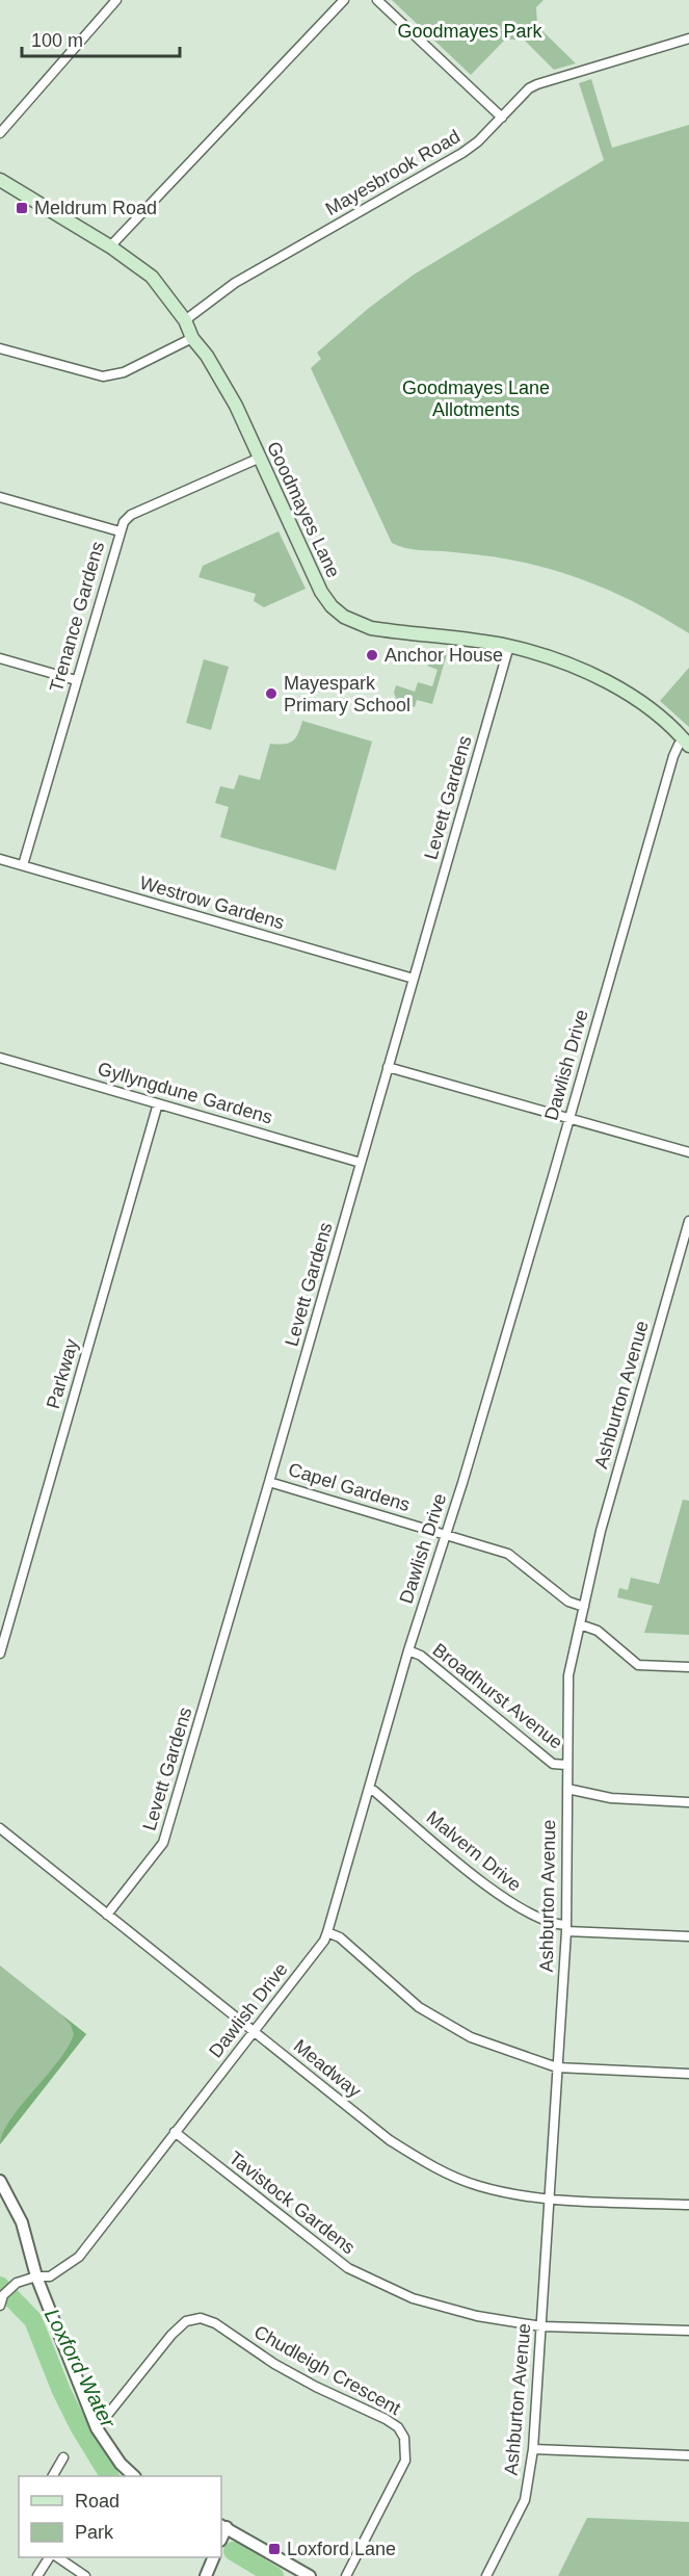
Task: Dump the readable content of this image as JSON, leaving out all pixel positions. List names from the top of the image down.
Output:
{
  "streets": {
    "main road": ["Goodmayes Lane"],
    "street": [
      "Mayesbrook Road",
      "Trenance Gardens",
      "Levett Gardens",
      "Westrow Gardens",
      "Dawlish Drive",
      "Gyllyngdune Gardens",
      "Parkway",
      "Ashburton Avenue",
      "Capel Gardens",
      "Broadhurst Avenue",
      "Malvern Drive",
      "Meadway",
      "Tavistock Gardens",
      "Chudleigh Crescent"
    ]
  },
  "crossings": [
    ["Mayesbrook Road", "Goodmayes Lane"],
    ["Goodmayes Lane", "Trenance Gardens"],
    ["Goodmayes Lane", "Levett Gardens"],
    ["Goodmayes Lane", "Dawlish Drive"],
    ["Trenance Gardens", "Westrow Gardens"],
    ["Levett Gardens", "Westrow Gardens"],
    ["Levett Gardens", "Gyllyngdune Gardens"],
    ["Levett Gardens", "Capel Gardens"],
    ["Levett Gardens", "Meadway"],
    ["Dawlish Drive", "Capel Gardens"],
    ["Dawlish Drive", "Broadhurst Avenue"],
    ["Dawlish Drive", "Malvern Drive"],
    ["Dawlish Drive", "Meadway"],
    ["Dawlish Drive", "Tavistock Gardens"],
    ["Gyllyngdune Gardens", "Parkway"],
    ["Ashburton Avenue", "Capel Gardens"],
    ["Ashburton Avenue", "Broadhurst Avenue"],
    ["Ashburton Avenue", "Malvern Drive"],
    ["Ashburton Avenue", "Meadway"],
    ["Ashburton Avenue", "Tavistock Gardens"]
  ],
  "water": ["Loxford Water"],
  "parks": ["Goodmayes Park", "Goodmayes Lane Allotments"],
  "places": {
    "transit": ["Meldrum Road", "Loxford Lane"],
    "other": ["Anchor House", "Mayespark Primary School"]
  },
  "legend": ["Road", "Park"],
  "scale_bar": "100 m"
}
